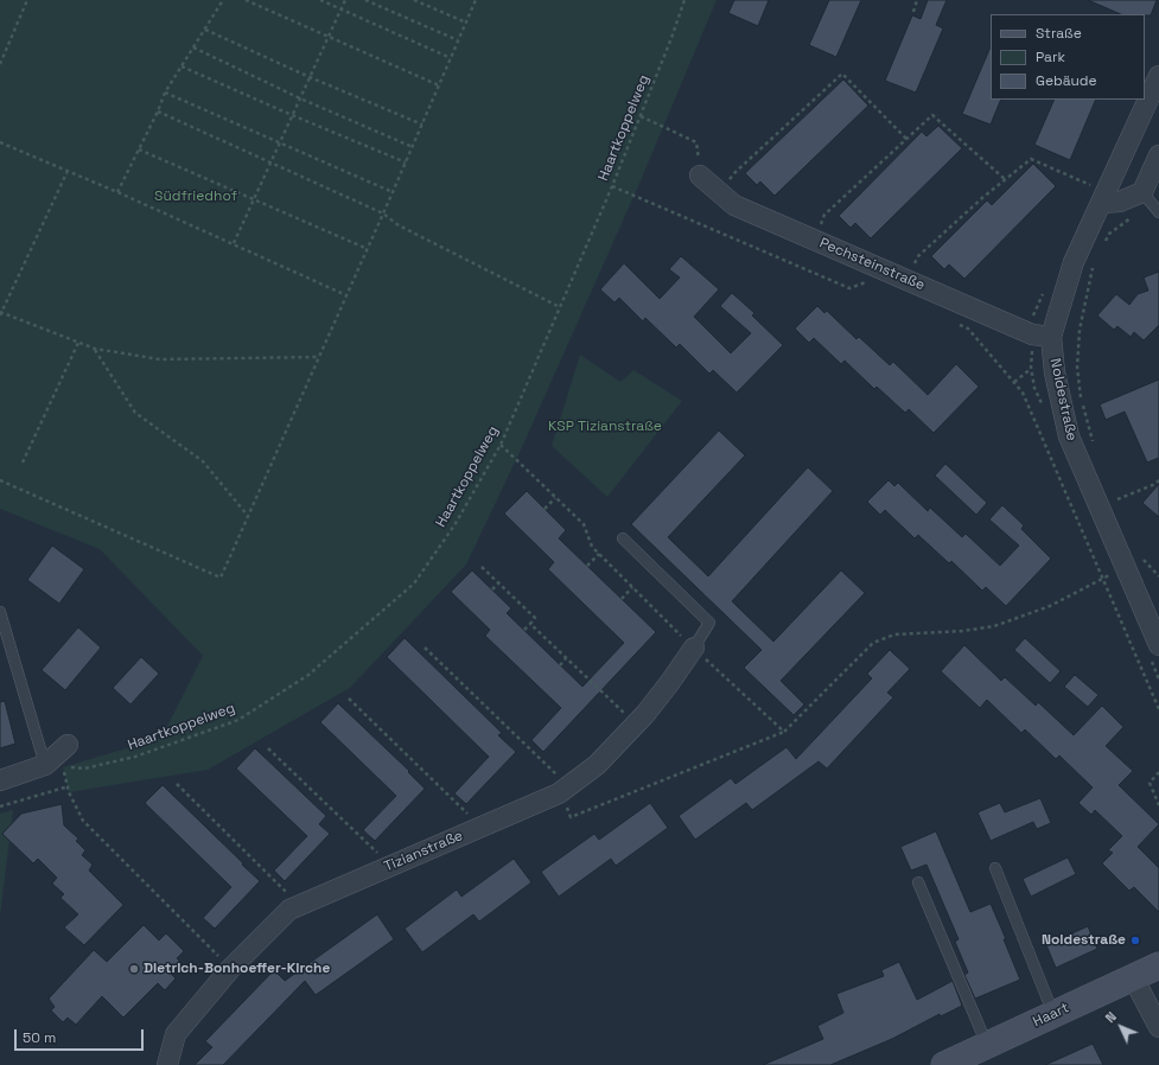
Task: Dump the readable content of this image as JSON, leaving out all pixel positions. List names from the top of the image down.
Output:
{
  "streets": {
    "main road": ["Haart"],
    "street": ["Pechsteinstraße", "Noldestraße", "Tizianstraße"],
    "path": ["Haartkoppelweg"]
  },
  "crossings": [
    ["Pechsteinstraße", "Noldestraße"]
  ],
  "parks": ["Südfriedhof", "KSP Tizianstraße"],
  "places": ["Noldestraße", "Dietrich-Bonhoeffer-Kirche"],
  "legend": ["Straße", "Park", "Gebäude"],
  "scale_bar": "50 m",
  "north": "top left"
}
